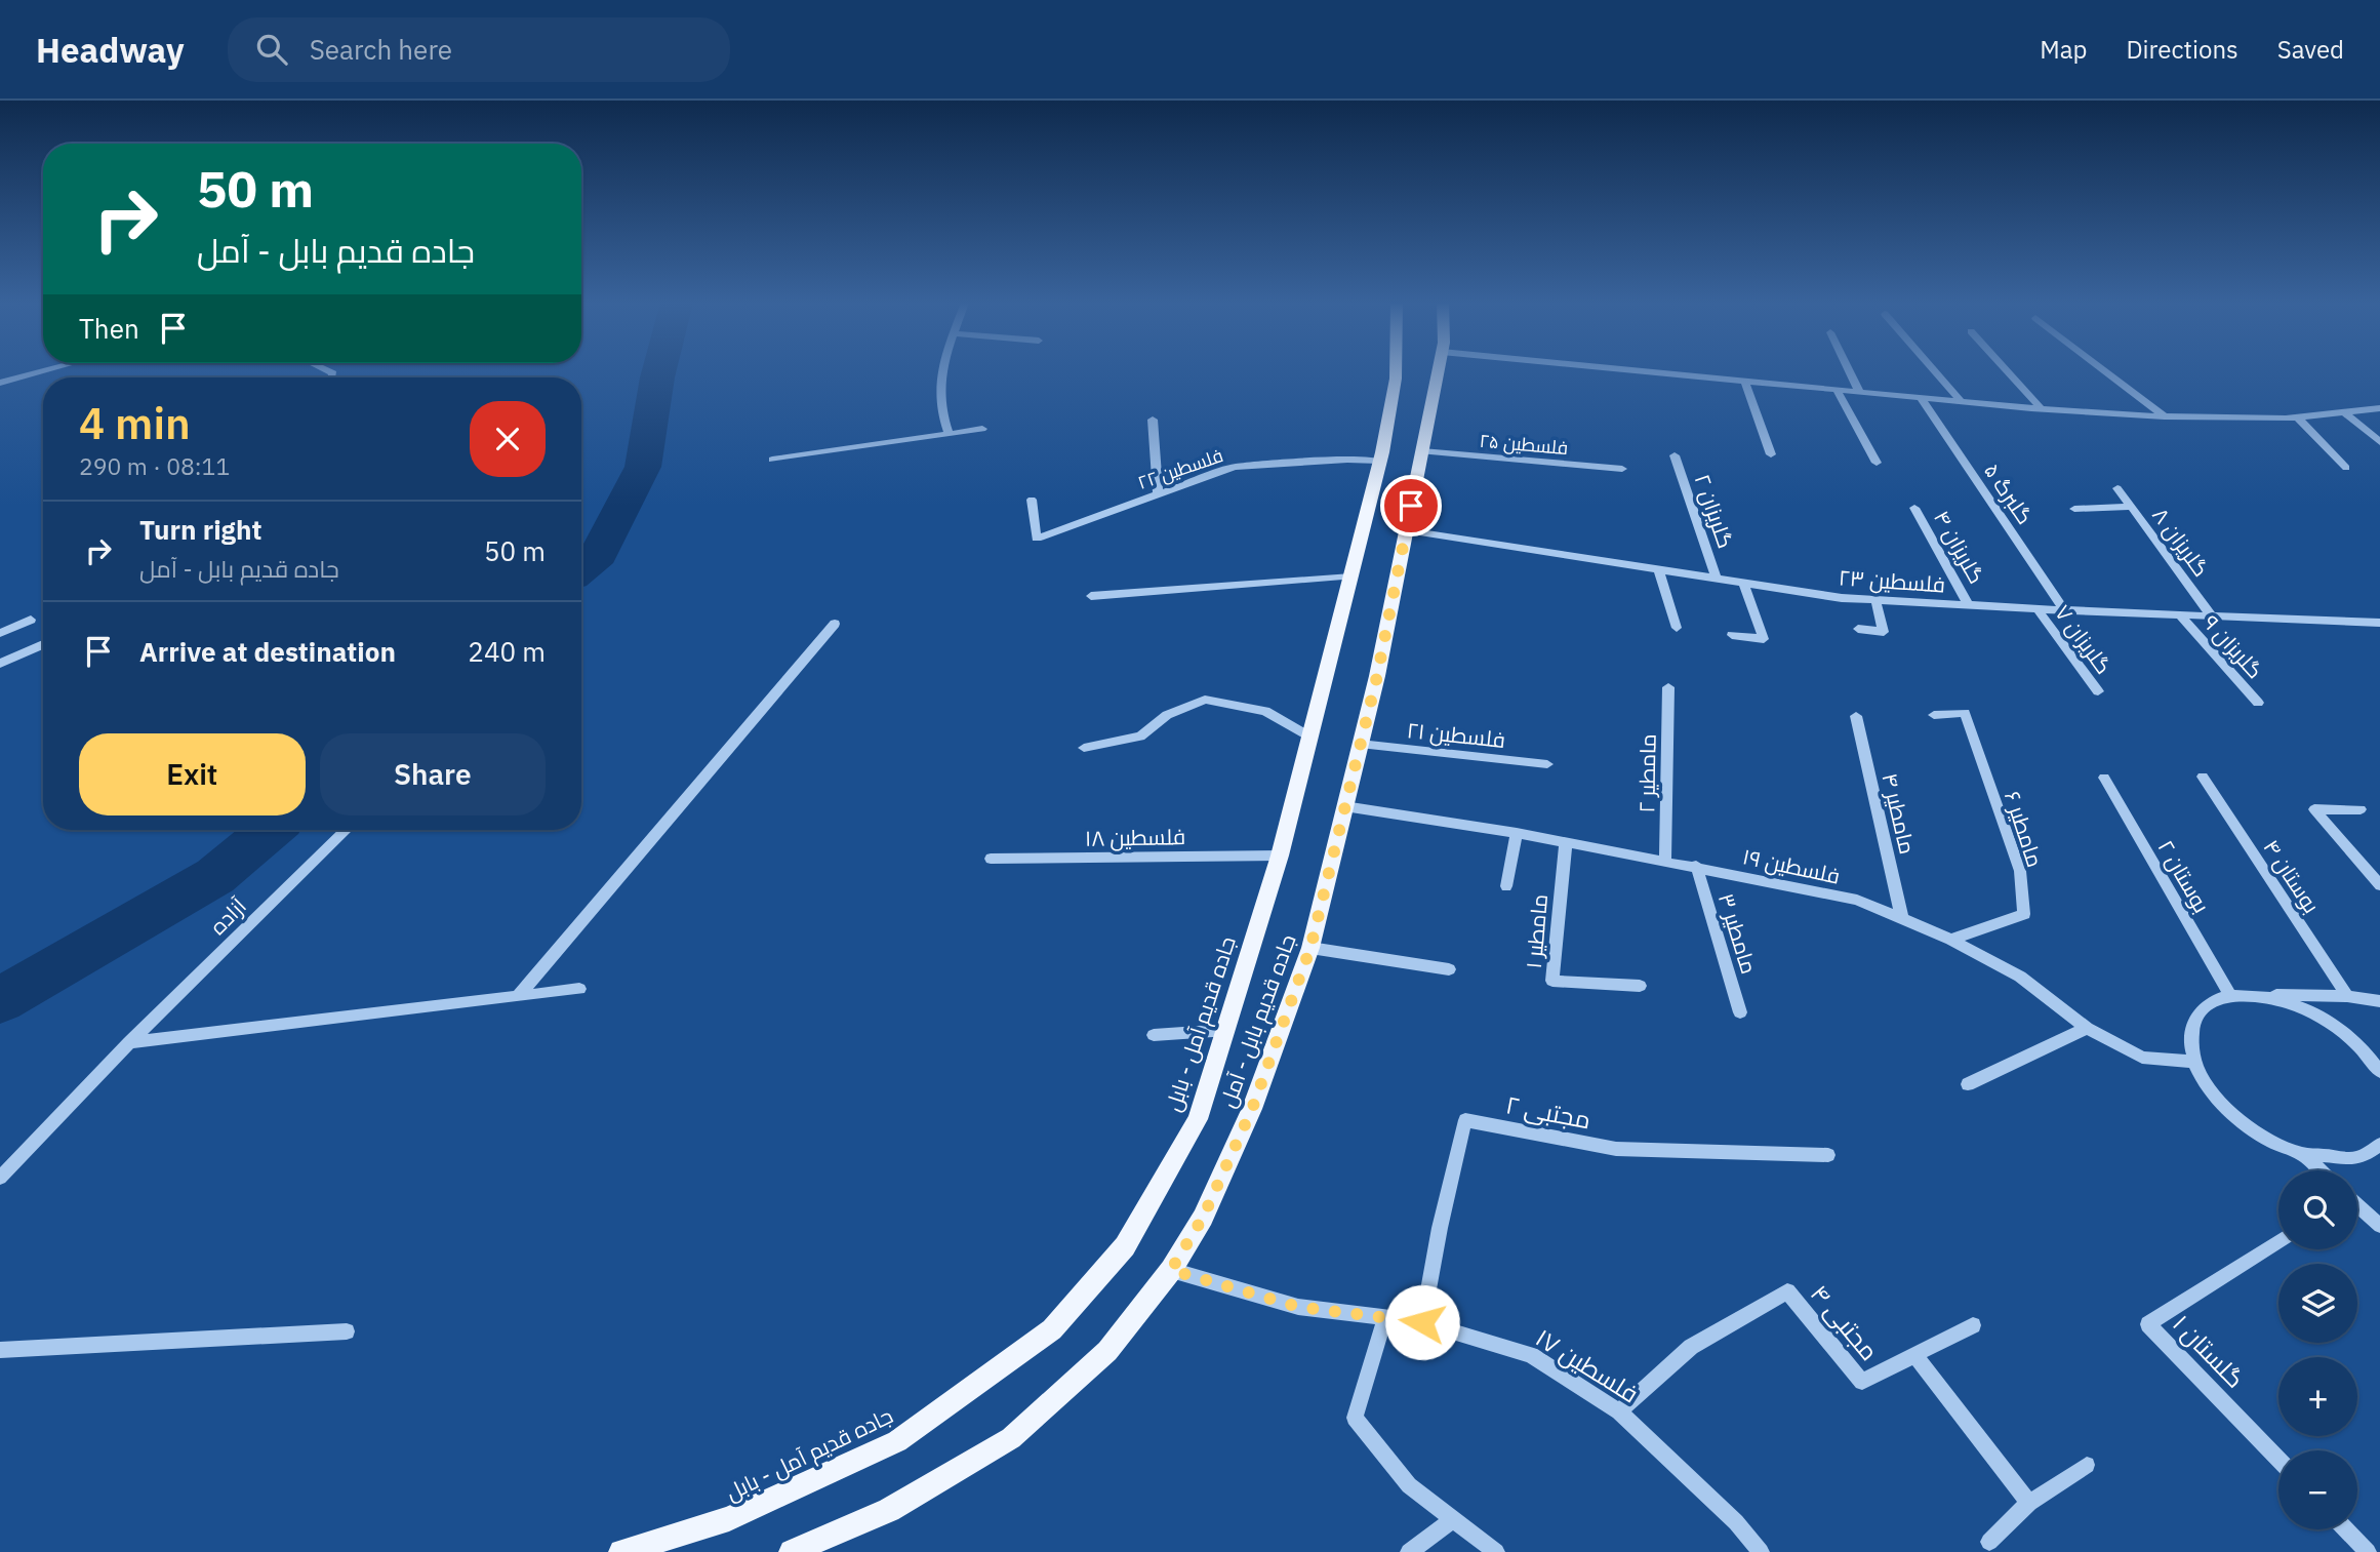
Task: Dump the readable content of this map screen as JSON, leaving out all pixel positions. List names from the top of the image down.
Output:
{
  "streets": {
    "main road": ["جاده قدیم بابل - آمل", "جاده قدیم آمل - بابل"],
    "street": [
      "فلسطین ۲۵",
      "فلسطین ۲۲",
      "گلبرگ ۵",
      "گلریزان ۲",
      "گلریزان ۸",
      "گلریزان ۴",
      "فلسطین ۲۳",
      "گلریزان ۷",
      "گلریزان ۹",
      "فلسطین ۲۱",
      "مامطیر ۲",
      "مامطیر ۴",
      "مامطیر ۶",
      "فلسطین ۱۸",
      "فلسطین ۱۹",
      "بوستان ۲",
      "بوستان ۴",
      "آزاده",
      "مامطیر ۱",
      "مامطیر ۳",
      "مجتبی ۲",
      "مجتبی ۴",
      "گلستان ۱",
      "فلسطین ۱۷"
    ]
  },
  "crossings": [
    ["فلسطین ۲۵", "جاده قدیم بابل - آمل"],
    ["فلسطین ۲۲", "جاده قدیم آمل - بابل"],
    ["گلبرگ ۵", "فلسطین ۲۳"],
    ["گلریزان ۲", "فلسطین ۲۳"],
    ["گلریزان ۸", "فلسطین ۲۳"],
    ["گلریزان ۴", "فلسطین ۲۳"],
    ["فلسطین ۲۳", "گلریزان ۷"],
    ["فلسطین ۲۳", "گلریزان ۹"],
    ["فلسطین ۲۳", "جاده قدیم بابل - آمل"],
    ["فلسطین ۲۱", "جاده قدیم بابل - آمل"],
    ["مامطیر ۲", "فلسطین ۱۹"],
    ["مامطیر ۴", "فلسطین ۱۹"],
    ["مامطیر ۶", "فلسطین ۱۹"],
    ["فلسطین ۱۸", "جاده قدیم آمل - بابل"],
    ["فلسطین ۱۹", "مامطیر ۱"],
    ["فلسطین ۱۹", "مامطیر ۳"],
    ["فلسطین ۱۹", "جاده قدیم بابل - آمل"],
    ["جاده قدیم بابل - آمل", "فلسطین ۱۷"],
    ["مجتبی ۲", "فلسطین ۱۷"],
    ["مجتبی ۴", "فلسطین ۱۷"]
  ],
  "page": {
    "header": "Headway",
    "search": "Search here",
    "nav": ["Map", "Directions", "Saved"],
    "turn": ["50 m", "جاده قدیم بابل - آمل"],
    "then": "Then",
    "heading": ["4 min", "290 m · 08:11"],
    "list": [
      {
        "name": "Turn right",
        "note": "جاده قدیم بابل - آمل",
        "value": "50 m"
      },
      {
        "name": "Arrive at destination",
        "value": "240 m"
      }
    ],
    "buttons": ["Exit", "Share"],
    "map_buttons": ["+", "−"]
  }
}
